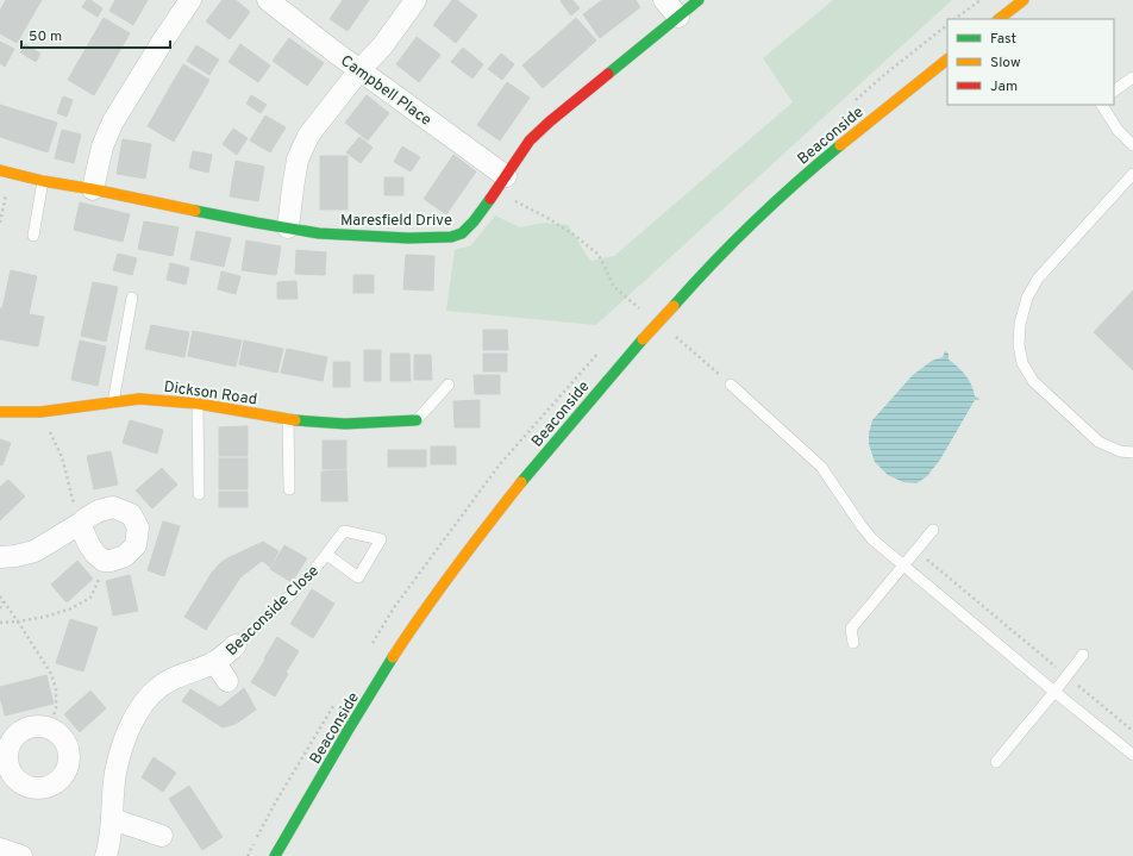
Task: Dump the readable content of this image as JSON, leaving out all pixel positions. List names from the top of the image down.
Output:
{
  "streets": {
    "main road": ["Beaconside", "Maresfield Drive", "Dickson Road"],
    "street": ["Campbell Place", "Beaconside Close"]
  },
  "crossings": [
    ["Campbell Place", "Maresfield Drive"]
  ],
  "legend": ["Fast", "Slow", "Jam"],
  "scale_bar": "50 m"
}
